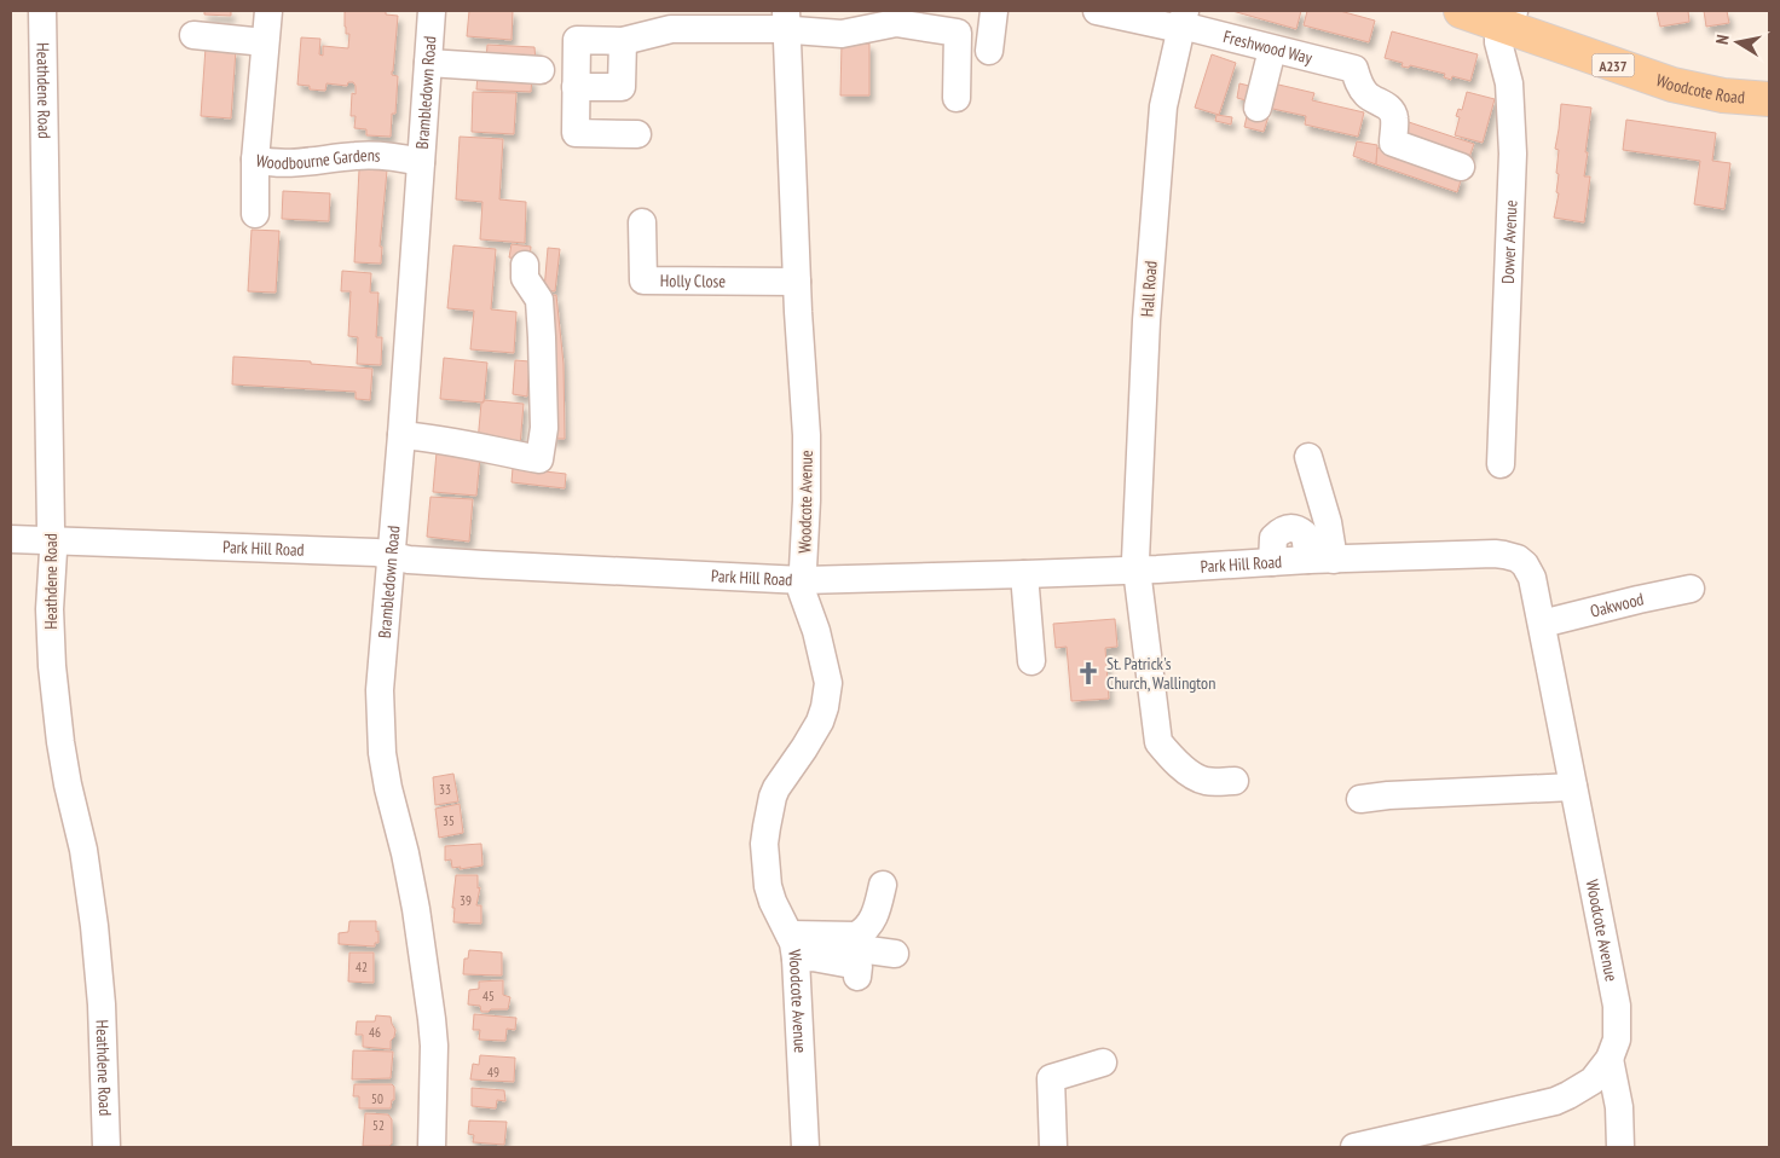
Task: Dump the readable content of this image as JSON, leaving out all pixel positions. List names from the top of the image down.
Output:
{
  "streets": {
    "main road": ["A237", "Woodcote Road"],
    "street": [
      "Freshwood Way",
      "Heathdene Road",
      "Brambledown Road",
      "Woodbourne Gardens",
      "Dower Avenue",
      "Holly Close",
      "Hall Road",
      "Woodcote Avenue",
      "Park Hill Road",
      "Oakwood"
    ]
  },
  "crossings": [
    ["Freshwood Way", "Hall Road"],
    ["Woodcote Road", "Dower Avenue"],
    ["Heathdene Road", "Park Hill Road"],
    ["Brambledown Road", "Woodbourne Gardens"],
    ["Brambledown Road", "Park Hill Road"],
    ["Holly Close", "Woodcote Avenue"],
    ["Hall Road", "Park Hill Road"],
    ["Woodcote Avenue", "Park Hill Road"],
    ["Woodcote Avenue", "Oakwood"]
  ],
  "places": {
    "church": ["St. Patrick's Church, Wallington"]
  },
  "house_numbers": [
    "33",
    "35",
    "39",
    "42",
    "45",
    "46",
    "49",
    "50",
    "52"
  ],
  "north": "left"
}
